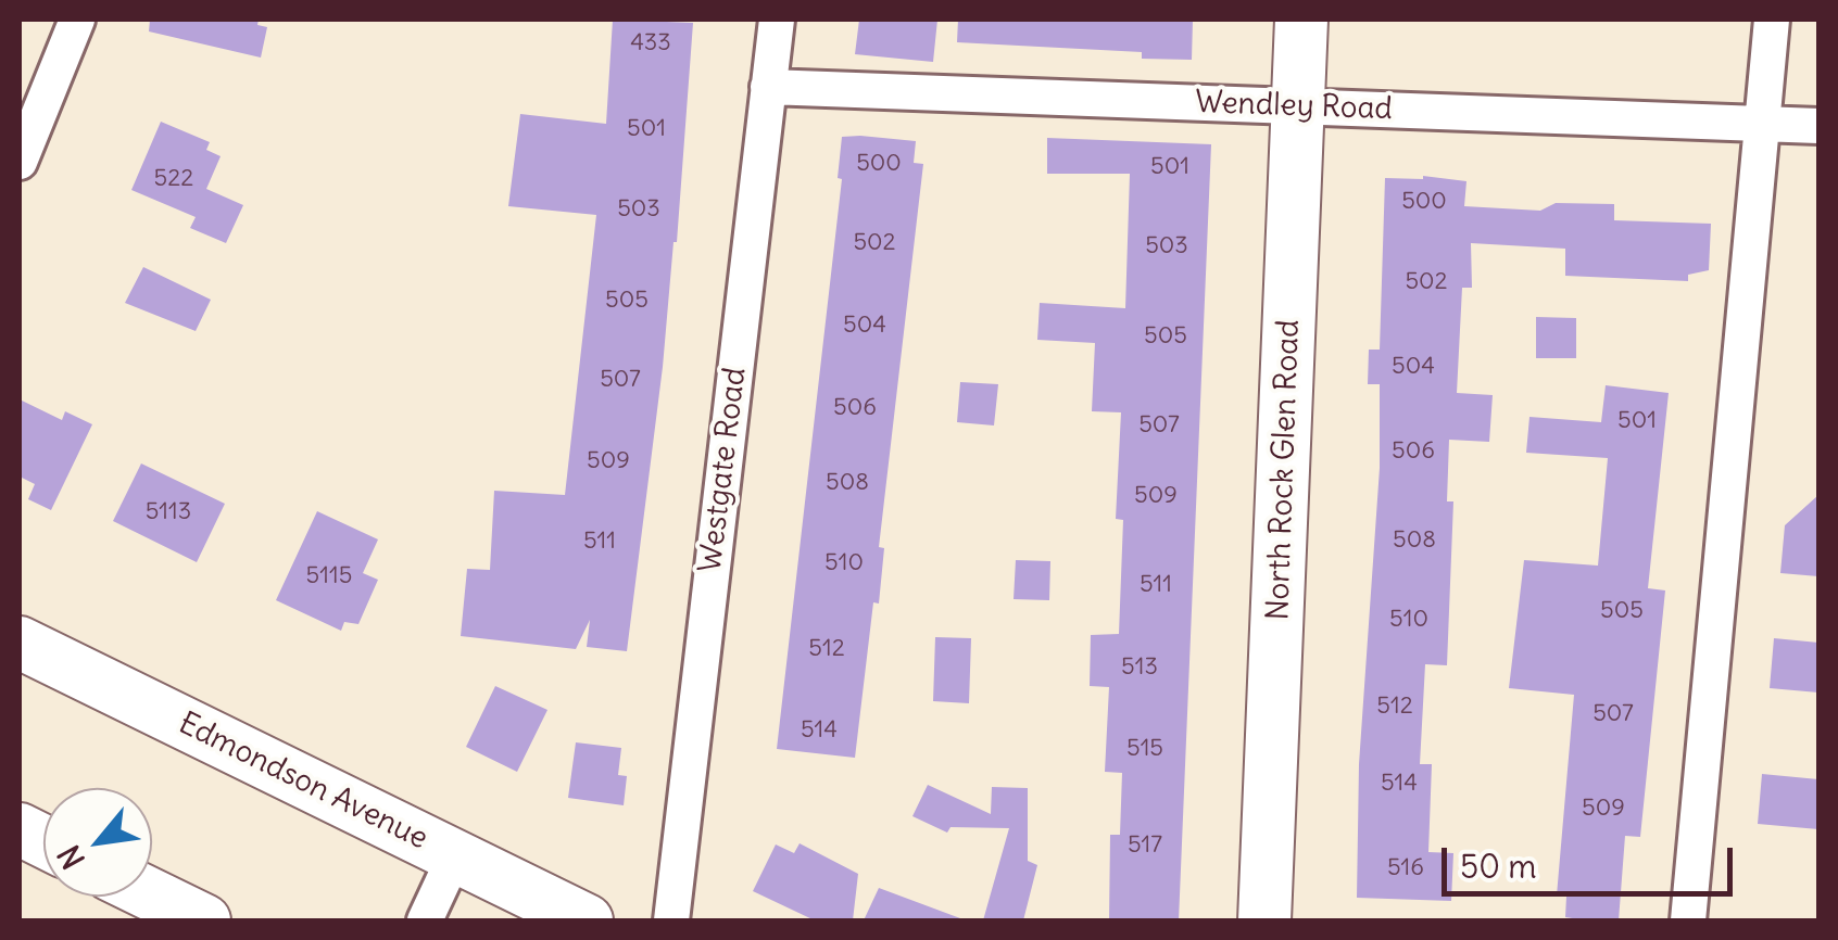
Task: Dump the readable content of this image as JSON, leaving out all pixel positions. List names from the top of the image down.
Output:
{
  "streets": {
    "street": [
      "Wendley Road",
      "Westgate Road",
      "North Rock Glen Road",
      "Edmondson Avenue"
    ]
  },
  "crossings": [
    ["Wendley Road", "Westgate Road"],
    ["Wendley Road", "North Rock Glen Road"]
  ],
  "house_numbers": [
    "433",
    "501",
    "500",
    "501",
    "522",
    "500",
    "503",
    "502",
    "503",
    "502",
    "505",
    "504",
    "505",
    "504",
    "507",
    "506",
    "501",
    "507",
    "506",
    "509",
    "508",
    "509",
    "5113",
    "508",
    "511",
    "510",
    "5115",
    "511",
    "505",
    "510",
    "512",
    "513",
    "512",
    "507",
    "514",
    "515",
    "514",
    "509",
    "517",
    "516"
  ],
  "scale_bar": "50 m",
  "north": "bottom left"
}
